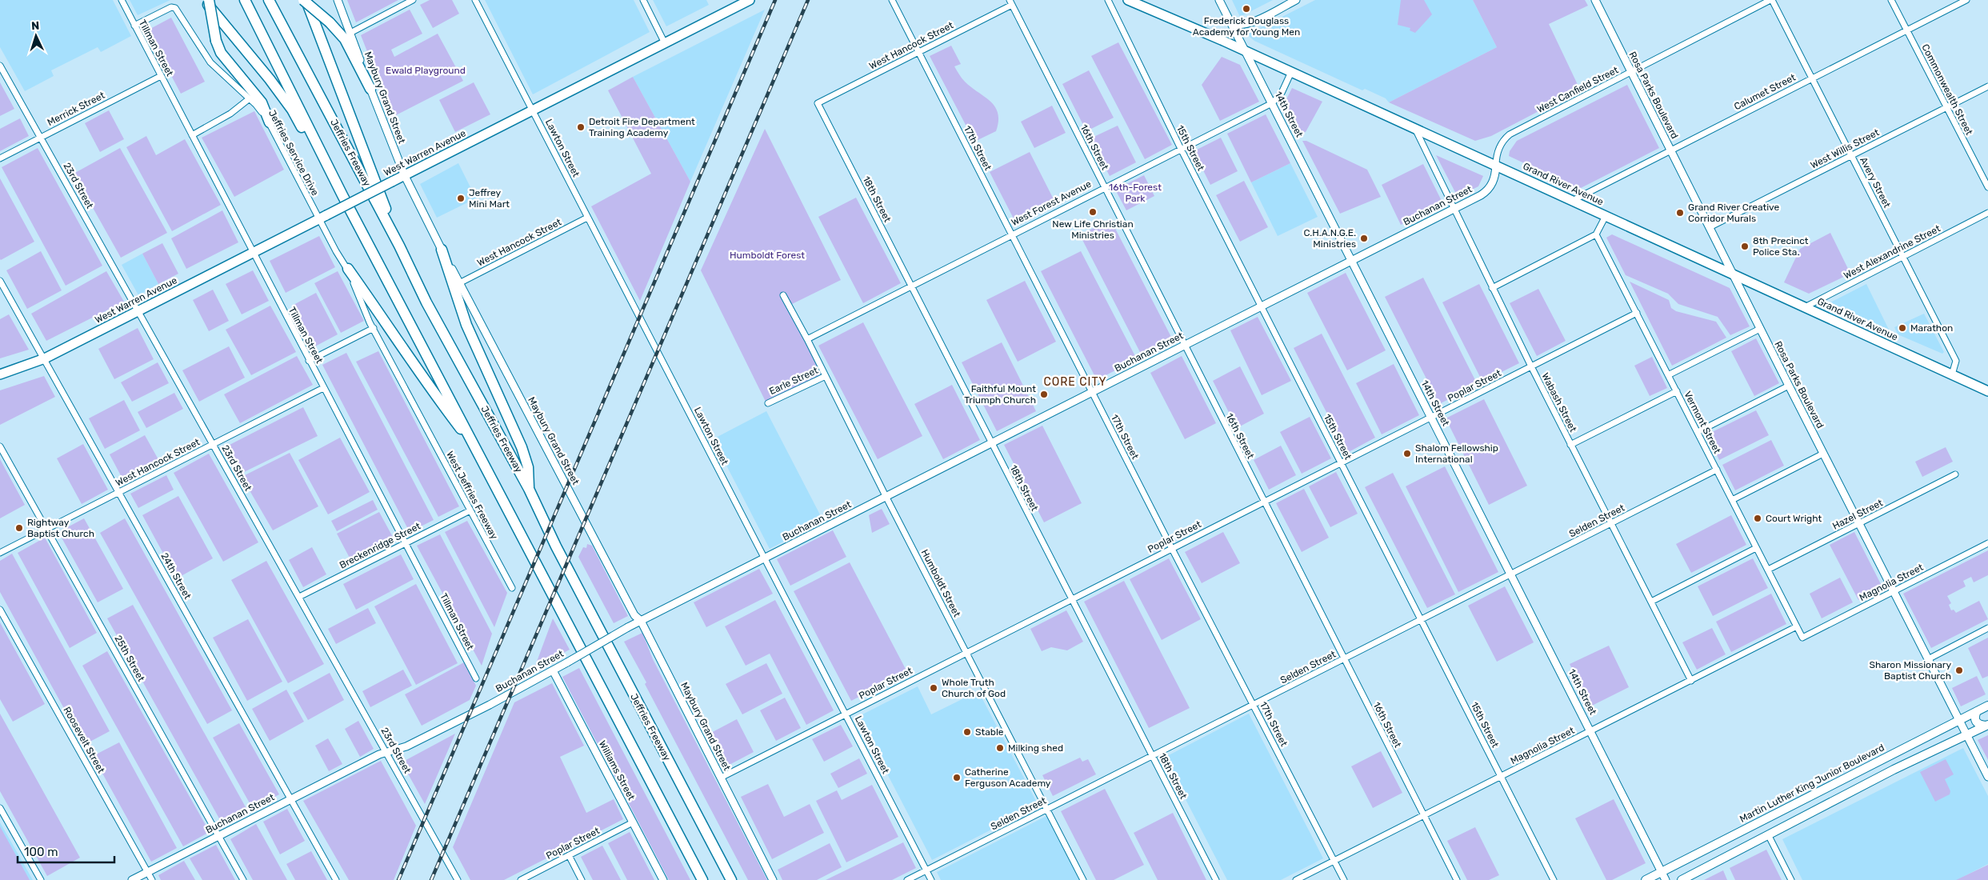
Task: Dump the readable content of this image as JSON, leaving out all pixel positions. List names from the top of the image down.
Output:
{
  "streets": {
    "highway": ["Jeffries Freeway"],
    "main road": ["West Warren Avenue", "Grand River Avenue", "Martin Luther King Junior Boulevard"],
    "street": [
      "West Hancock Street",
      "Tillman Street",
      "West Canfield Street",
      "Commonwealth Street",
      "Calumet Street",
      "Rosa Parks Boulevard",
      "Maybury Grand Street",
      "Merrick Street",
      "14th Street",
      "16th Street",
      "Lawton Street",
      "17th Street",
      "15th Street",
      "West Willis Street",
      "Jeffries Service Drive",
      "Avery Street",
      "23rd Street",
      "18th Street",
      "West Forest Avenue",
      "Buchanan Street",
      "West Alexandrine Street",
      "Earle Street",
      "Poplar Street",
      "Wabash Street",
      "Vermont Street",
      "West Jeffries Freeway",
      "Hazel Street",
      "Selden Street",
      "Breckenridge Street",
      "24th Street",
      "Magnolia Street",
      "Humboldt Street",
      "25th Street",
      "Roosevelt Street",
      "Williams Street"
    ]
  },
  "crossings": [
    ["West Hancock Street", "Tillman Street"],
    ["West Hancock Street", "Maybury Grand Street"],
    ["West Hancock Street", "16th Street"],
    ["West Hancock Street", "Lawton Street"],
    ["West Hancock Street", "17th Street"],
    ["West Hancock Street", "23rd Street"],
    ["West Hancock Street", "18th Street"],
    ["West Hancock Street", "24th Street"],
    ["West Hancock Street", "25th Street"],
    ["Tillman Street", "Merrick Street"],
    ["Tillman Street", "Jeffries Service Drive"],
    ["Tillman Street", "West Warren Avenue"],
    ["Tillman Street", "Breckenridge Street"],
    ["West Canfield Street", "Rosa Parks Boulevard"],
    ["West Canfield Street", "Avery Street"],
    ["West Canfield Street", "Grand River Avenue"],
    ["West Canfield Street", "Buchanan Street"],
    ["Commonwealth Street", "Calumet Street"],
    ["Commonwealth Street", "West Willis Street"],
    ["Calumet Street", "Rosa Parks Boulevard"],
    ["Calumet Street", "Avery Street"],
    ["Calumet Street", "Grand River Avenue"],
    ["Rosa Parks Boulevard", "West Willis Street"],
    ["Rosa Parks Boulevard", "Grand River Avenue"],
    ["Rosa Parks Boulevard", "Hazel Street"],
    ["Rosa Parks Boulevard", "Magnolia Street"],
    ["Rosa Parks Boulevard", "Martin Luther King Junior Boulevard"],
    ["Maybury Grand Street", "West Warren Avenue"],
    ["Maybury Grand Street", "Buchanan Street"],
    ["Maybury Grand Street", "Poplar Street"],
    ["Merrick Street", "23rd Street"],
    ["14th Street", "Grand River Avenue"],
    ["14th Street", "West Forest Avenue"],
    ["14th Street", "Buchanan Street"],
    ["14th Street", "Poplar Street"],
    ["14th Street", "Selden Street"],
    ["14th Street", "Magnolia Street"],
    ["14th Street", "Martin Luther King Junior Boulevard"],
    ["16th Street", "West Forest Avenue"],
    ["16th Street", "Buchanan Street"],
    ["16th Street", "Poplar Street"],
    ["16th Street", "Selden Street"],
    ["16th Street", "Magnolia Street"],
    ["Lawton Street", "West Warren Avenue"],
    ["Lawton Street", "Buchanan Street"],
    ["Lawton Street", "Poplar Street"],
    ["Lawton Street", "Selden Street"],
    ["17th Street", "West Forest Avenue"],
    ["17th Street", "Buchanan Street"],
    ["17th Street", "Poplar Street"],
    ["17th Street", "Selden Street"],
    ["17th Street", "Magnolia Street"],
    ["15th Street", "West Forest Avenue"],
    ["15th Street", "Buchanan Street"],
    ["15th Street", "Poplar Street"],
    ["15th Street", "Selden Street"],
    ["15th Street", "Magnolia Street"],
    ["West Willis Street", "Avery Street"],
    ["Jeffries Service Drive", "West Warren Avenue"],
    ["Jeffries Service Drive", "West Jeffries Freeway"],
    ["West Warren Avenue", "23rd Street"],
    ["West Warren Avenue", "24th Street"],
    ["Avery Street", "Grand River Avenue"],
    ["Avery Street", "West Alexandrine Street"],
    ["Grand River Avenue", "West Forest Avenue"],
    ["Grand River Avenue", "Buchanan Street"],
    ["Grand River Avenue", "West Alexandrine Street"],
    ["Grand River Avenue", "Wabash Street"],
    ["23rd Street", "Buchanan Street"],
    ["23rd Street", "Breckenridge Street"],
    ["18th Street", "West Forest Avenue"],
    ["18th Street", "Buchanan Street"],
    ["18th Street", "Poplar Street"],
    ["18th Street", "Selden Street"],
    ["West Forest Avenue", "Humboldt Street"],
    ["Buchanan Street", "Wabash Street"],
    ["Buchanan Street", "24th Street"],
    ["Buchanan Street", "Humboldt Street"],
    ["Buchanan Street", "25th Street"],
    ["Buchanan Street", "Roosevelt Street"],
    ["Buchanan Street", "Williams Street"],
    ["Earle Street", "Humboldt Street"],
    ["Poplar Street", "Wabash Street"],
    ["Poplar Street", "Vermont Street"],
    ["Poplar Street", "Humboldt Street"],
    ["Poplar Street", "Williams Street"],
    ["Wabash Street", "Selden Street"],
    ["Wabash Street", "Magnolia Street"],
    ["Vermont Street", "Hazel Street"],
    ["Vermont Street", "Selden Street"],
    ["Vermont Street", "Magnolia Street"],
    ["West Jeffries Freeway", "Breckenridge Street"],
    ["Selden Street", "Humboldt Street"]
  ],
  "districts": ["CORE CITY"],
  "parks": ["Ewald Playground", "16th-Forest Park", "Humboldt Forest"],
  "places": [
    "Frederick Douglass Academy for Young Men",
    "Detroit Fire Department Training Academy",
    "Jeffrey Mini Mart",
    "New Life Christian Ministries",
    "Grand River Creative Corridor Murals",
    "C.H.A.N.G.E. Ministries",
    "8th Precinct Police Sta.",
    "Marathon",
    "Faithful Mount Triumph Church",
    "Shalom Fellowship International",
    "Court Wright",
    "Rightway Baptist Church",
    "Sharon Missionary Baptist Church",
    "Whole Truth Church of God",
    "Stable",
    "Milking shed",
    "Catherine Ferguson Academy"
  ],
  "scale_bar": "100 m",
  "north": "top"
}
